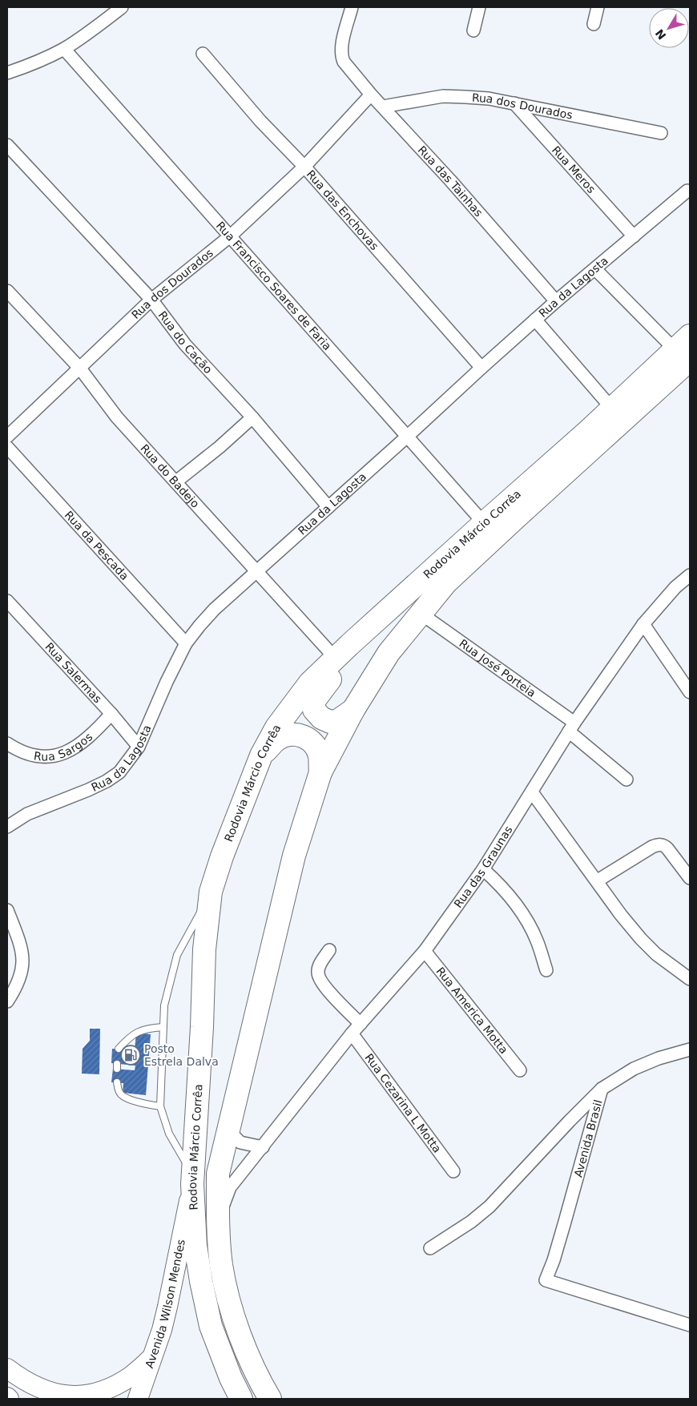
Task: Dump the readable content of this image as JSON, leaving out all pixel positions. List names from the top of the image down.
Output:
{
  "streets": {
    "highway": ["Rodovia Márcio Corrêa"],
    "main road": ["Avenida Wilson Mendes"],
    "street": [
      "Rua dos Dourados",
      "Rua Meros",
      "Rua das Tainhas",
      "Rua das Enchovas",
      "Rua Francisco Soares de Faria",
      "Rua da Lagosta",
      "Rua do Cação",
      "Rua do Badejo",
      "Rua da Pescada",
      "Rua José Porteia",
      "Rua Salermas",
      "Rua Sargos",
      "Rua das Graunas",
      "Rua America Motta",
      "Rua Cezarina L Motta",
      "Avenida Brasil"
    ]
  },
  "crossings": [
    ["Rua dos Dourados", "Rua Meros"],
    ["Rua dos Dourados", "Rua das Tainhas"],
    ["Rua dos Dourados", "Rua das Enchovas"],
    ["Rua dos Dourados", "Rua Francisco Soares de Faria"],
    ["Rua dos Dourados", "Rua do Cação"],
    ["Rua dos Dourados", "Rua do Badejo"],
    ["Rua Meros", "Rua da Lagosta"],
    ["Rua das Tainhas", "Rua da Lagosta"],
    ["Rua das Enchovas", "Rua da Lagosta"],
    ["Rua Francisco Soares de Faria", "Rua da Lagosta"],
    ["Rua Francisco Soares de Faria", "Rodovia Márcio Corrêa"],
    ["Rua da Lagosta", "Rua do Cação"],
    ["Rua da Lagosta", "Rua do Badejo"],
    ["Rua da Lagosta", "Rua da Pescada"],
    ["Rua da Lagosta", "Rua Salermas"],
    ["Rua do Badejo", "Rodovia Márcio Corrêa"],
    ["Rodovia Márcio Corrêa", "Rua José Porteia"],
    ["Rodovia Márcio Corrêa", "Rua das Graunas"],
    ["Rodovia Márcio Corrêa", "Avenida Wilson Mendes"],
    ["Rua José Porteia", "Rua das Graunas"],
    ["Rua Salermas", "Rua Sargos"],
    ["Rua das Graunas", "Rua America Motta"],
    ["Rua das Graunas", "Rua Cezarina L Motta"]
  ],
  "places": {
    "fuel station": ["Posto Estrela Dalva"]
  },
  "north": "bottom left"
}
